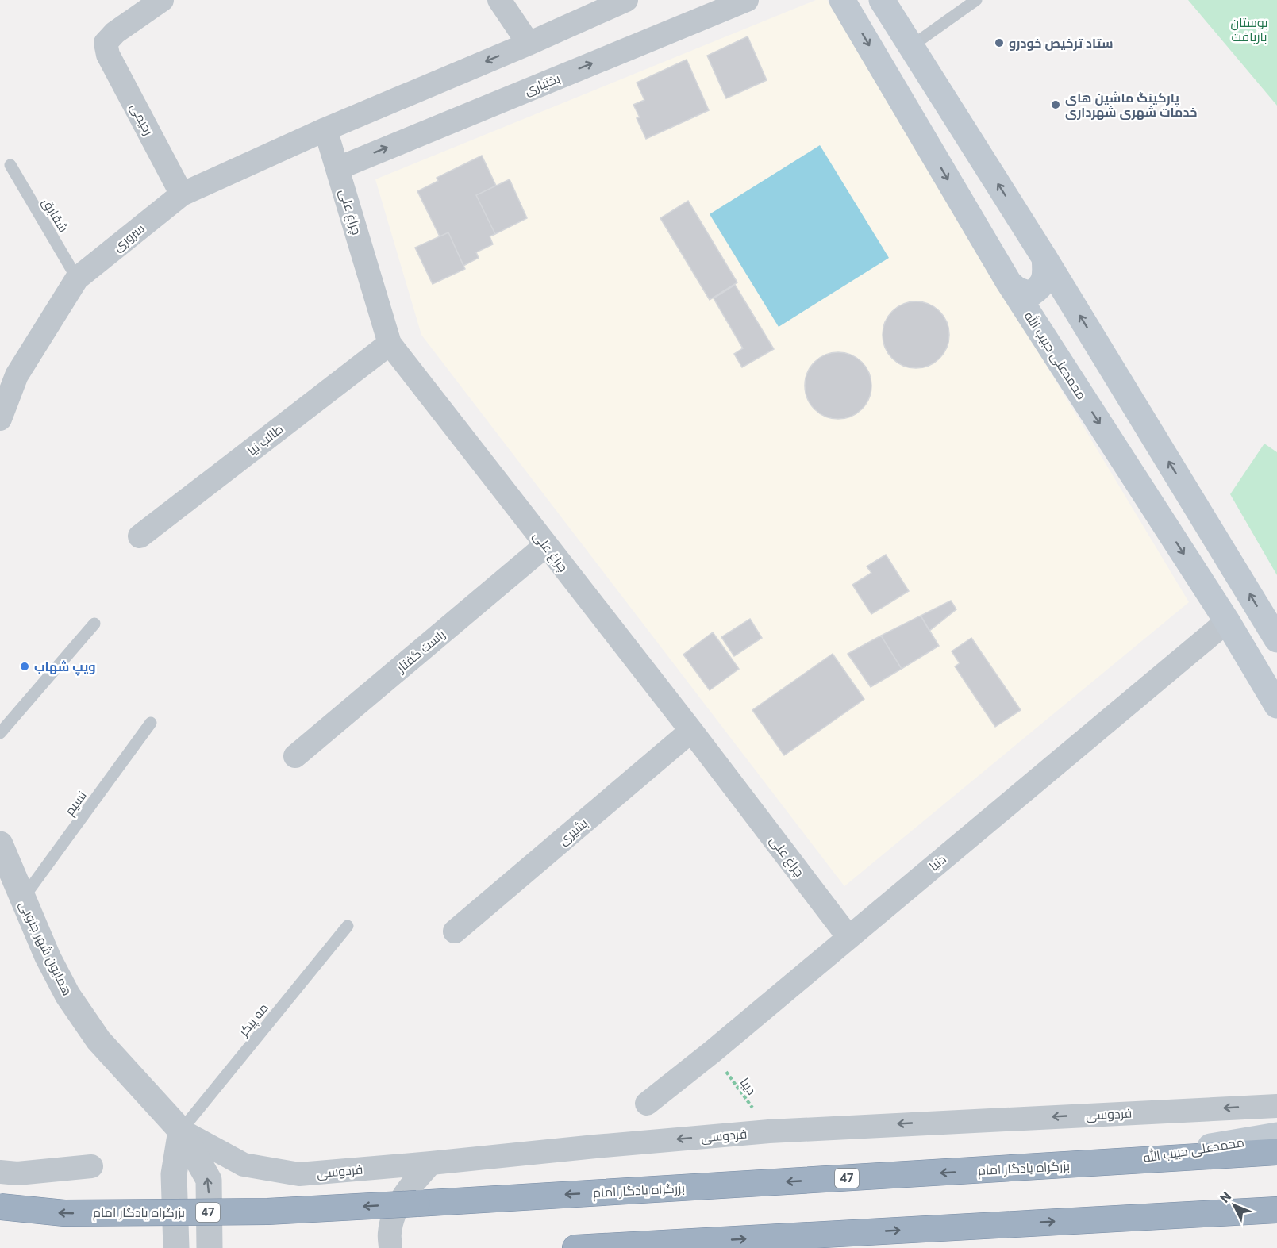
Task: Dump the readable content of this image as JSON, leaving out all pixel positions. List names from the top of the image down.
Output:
{
  "streets": {
    "highway": ["بزرگراه یادگار امام", "47"],
    "main road": ["محمدعلی حبیب الله"],
    "street": [
      "بختیاری",
      "رحیمی",
      "چراغ‌ علی",
      "سروری",
      "طالب‌ نیا",
      "راست گفتار",
      "بشیری",
      "دنیا",
      "همایون‌ شهر جنوبی",
      "فردوسی"
    ],
    "lane": ["شقایق", "نسیم", "مه‌ پیکر"],
    "path": ["دیبا"]
  },
  "crossings": [
    ["بختیاری", "چراغ‌ علی"],
    ["رحیمی", "سروری"],
    ["چراغ‌ علی", "سروری"],
    ["چراغ‌ علی", "طالب‌ نیا"],
    ["چراغ‌ علی", "راست گفتار"],
    ["چراغ‌ علی", "بشیری"],
    ["چراغ‌ علی", "دنیا"],
    ["شقایق", "سروری"],
    ["محمدعلی حبیب الله", "دنیا"],
    ["محمدعلی حبیب الله", "بزرگراه یادگار امام"],
    ["نسیم", "همایون‌ شهر جنوبی"],
    ["دنیا", "دیبا"],
    ["همایون‌ شهر جنوبی", "مه‌ پیکر"],
    ["همایون‌ شهر جنوبی", "فردوسی"],
    ["مه‌ پیکر", "فردوسی"],
    ["دیبا", "فردوسی"]
  ],
  "one_way": ["فردوسی"],
  "parks": ["بوستان بازیافت"],
  "places": ["ستاد ترخیص خودرو", "پارکینگ ماشین های خدمات شهری شهرداری", "ویپ شهاب"],
  "north": "top left"
}
